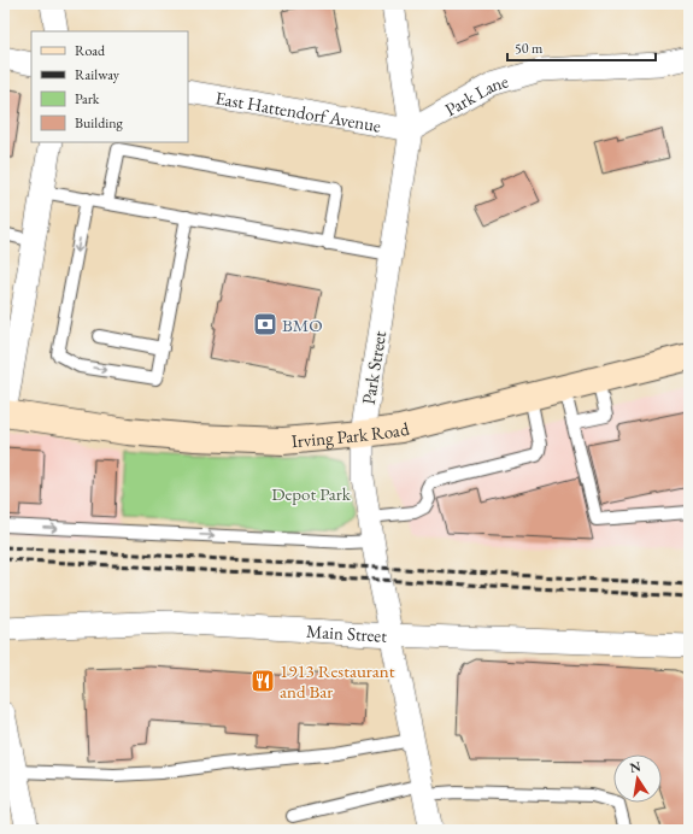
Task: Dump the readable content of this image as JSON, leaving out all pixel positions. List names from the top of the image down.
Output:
{
  "streets": {
    "main road": ["Irving Park Road"],
    "street": [
      "Park Lane",
      "East Hattendorf Avenue",
      "Park Street",
      "Main Street"
    ]
  },
  "crossings": [
    ["Park Lane", "East Hattendorf Avenue"],
    ["Park Lane", "Park Street"],
    ["East Hattendorf Avenue", "Park Street"],
    ["Park Street", "Irving Park Road"],
    ["Park Street", "Main Street"]
  ],
  "parks": ["Depot Park"],
  "places": {
    "bank": ["BMO"],
    "restaurant": ["1913 Restaurant and Bar"]
  },
  "legend": [
    "Road",
    "Railway",
    "Park",
    "Building"
  ],
  "scale_bar": "50 m",
  "north": "top"
}
